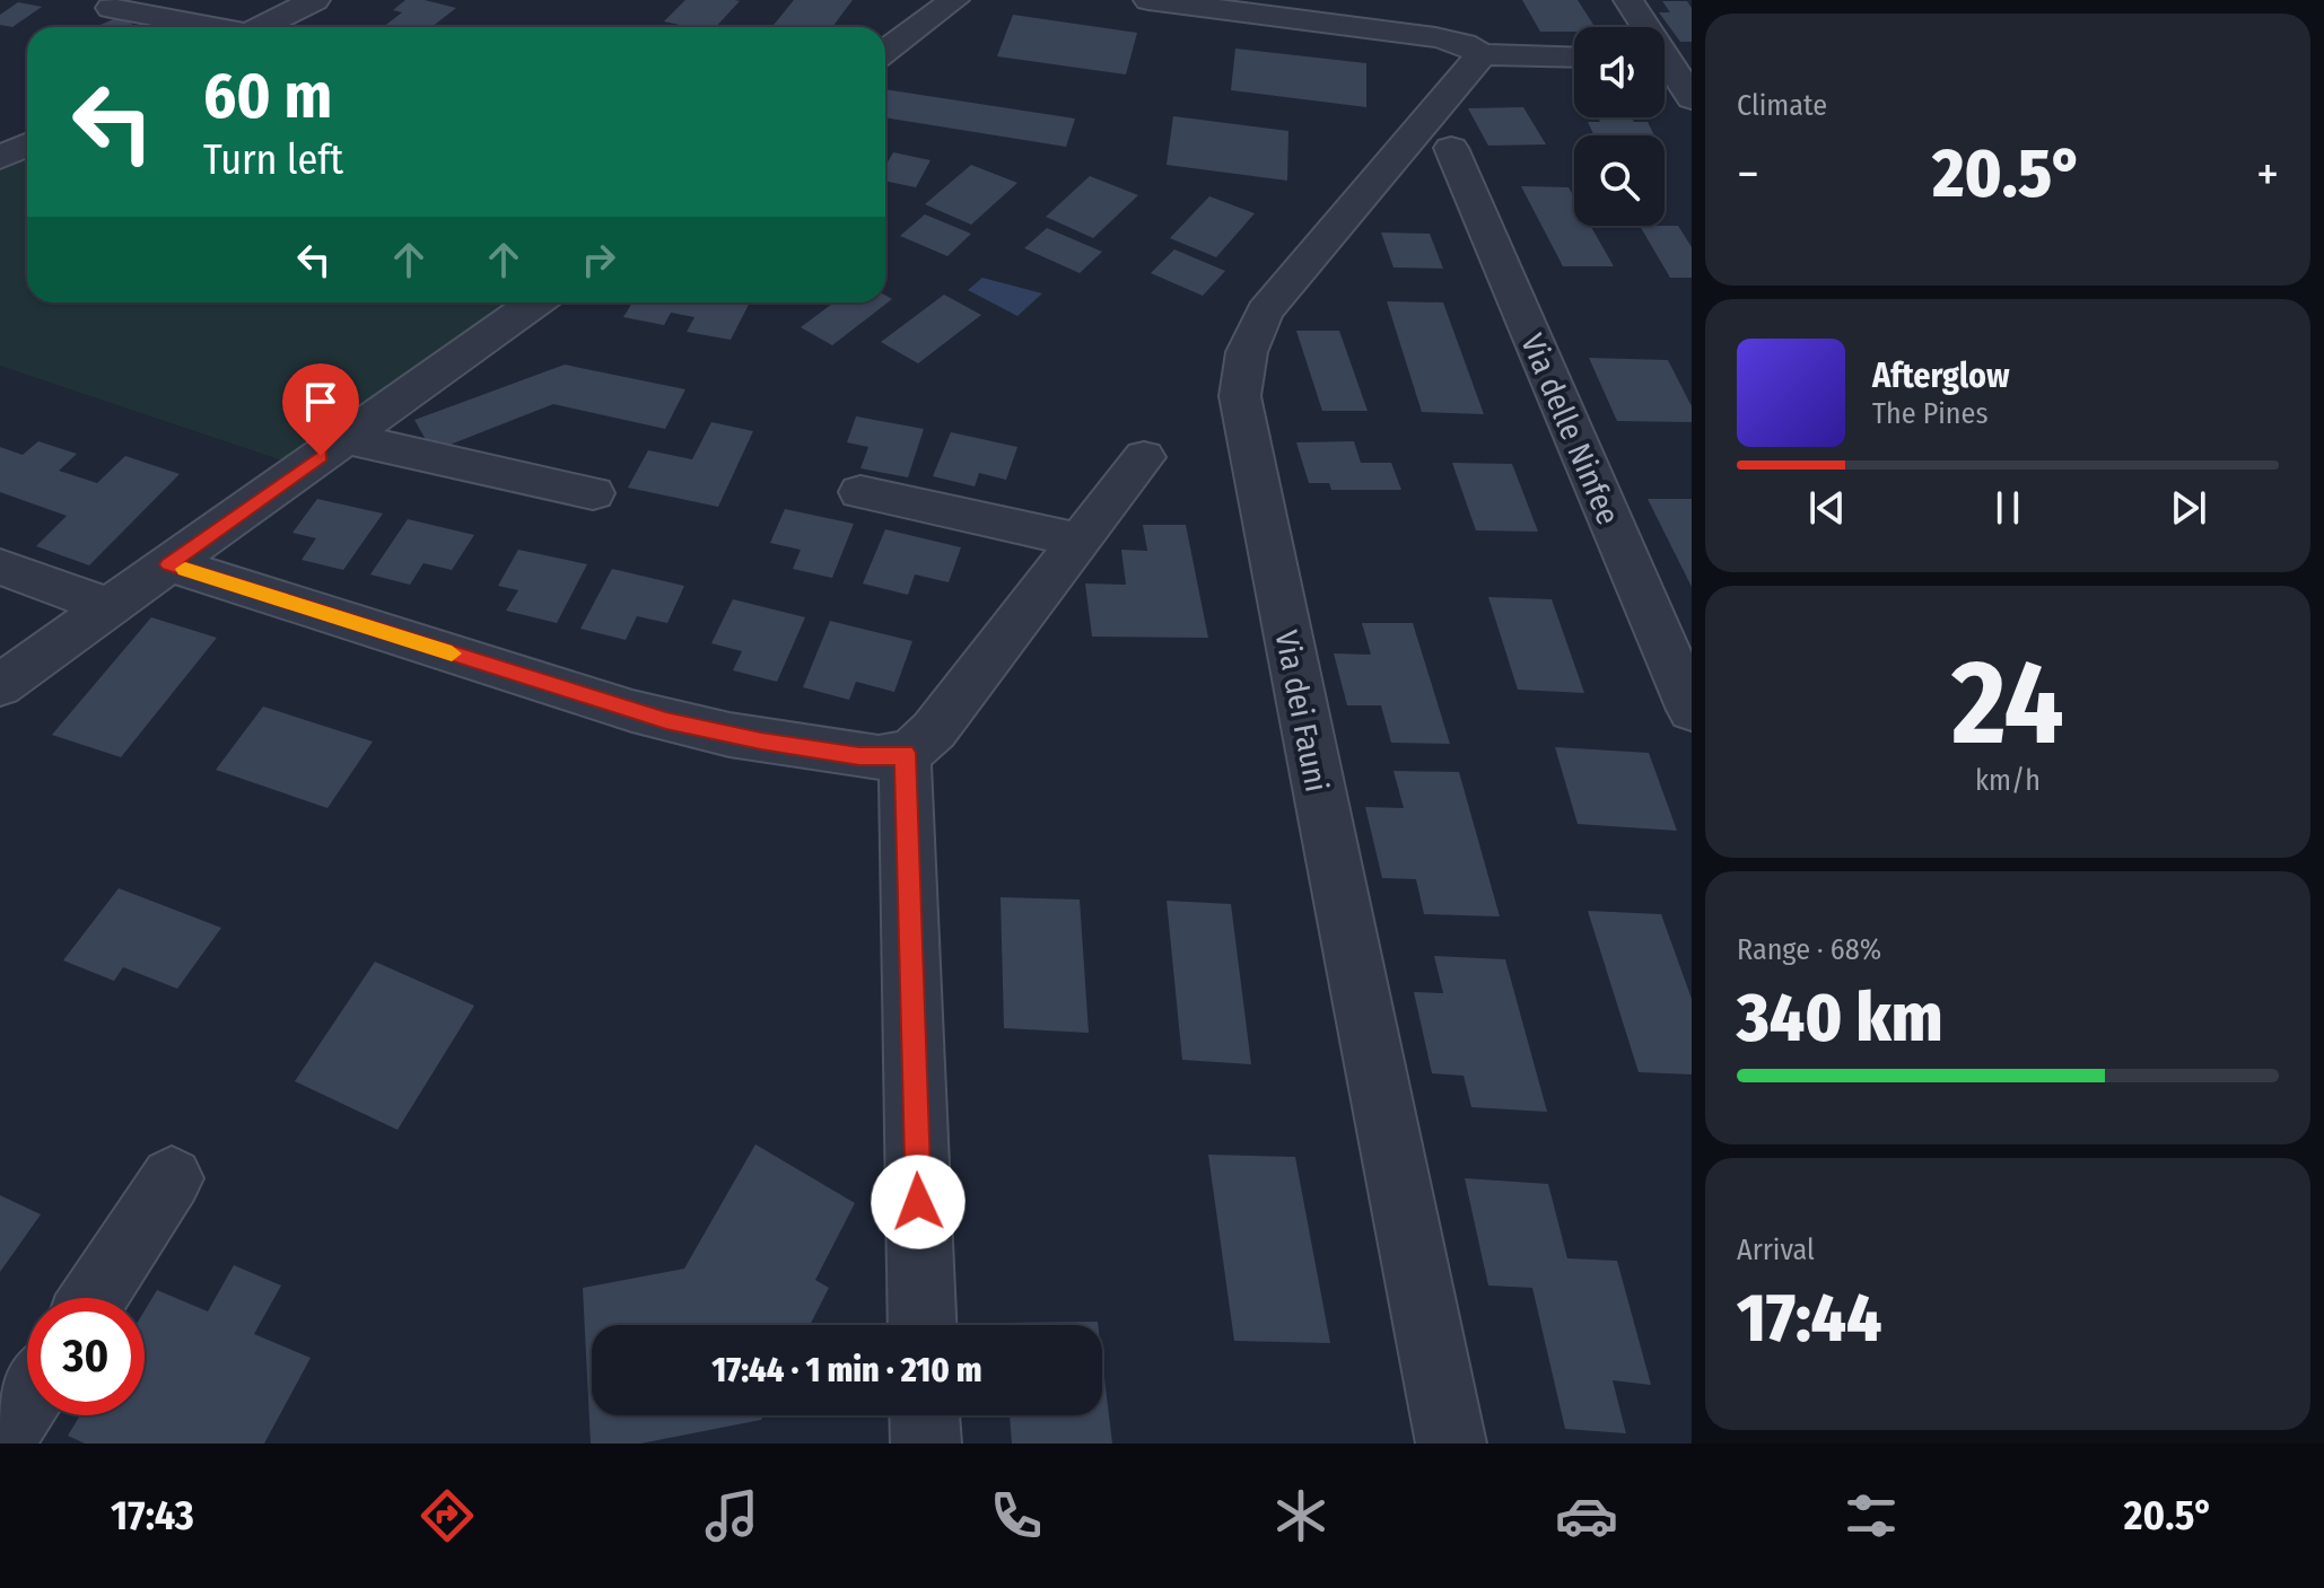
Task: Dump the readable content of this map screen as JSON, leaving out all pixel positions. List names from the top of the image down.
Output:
{
  "streets": {
    "street": ["Via delle Ninfee", "Via dei Fauni"]
  },
  "page": {
    "tile": [
      "Climate",
      ["24", "km/h"],
      ["Range · 68%", "340 km"],
      ["Arrival", "17:44"]
    ],
    "turn": ["60 m", "Turn left"],
    "heat": ["−", "20.5°", "+"],
    "song": ["Afterglow", "The Pines"],
    "limit": "30",
    "trip": "17:44 · 1 min · 210 m",
    "tabs": ["17:43", "20.5°"]
  }
}
